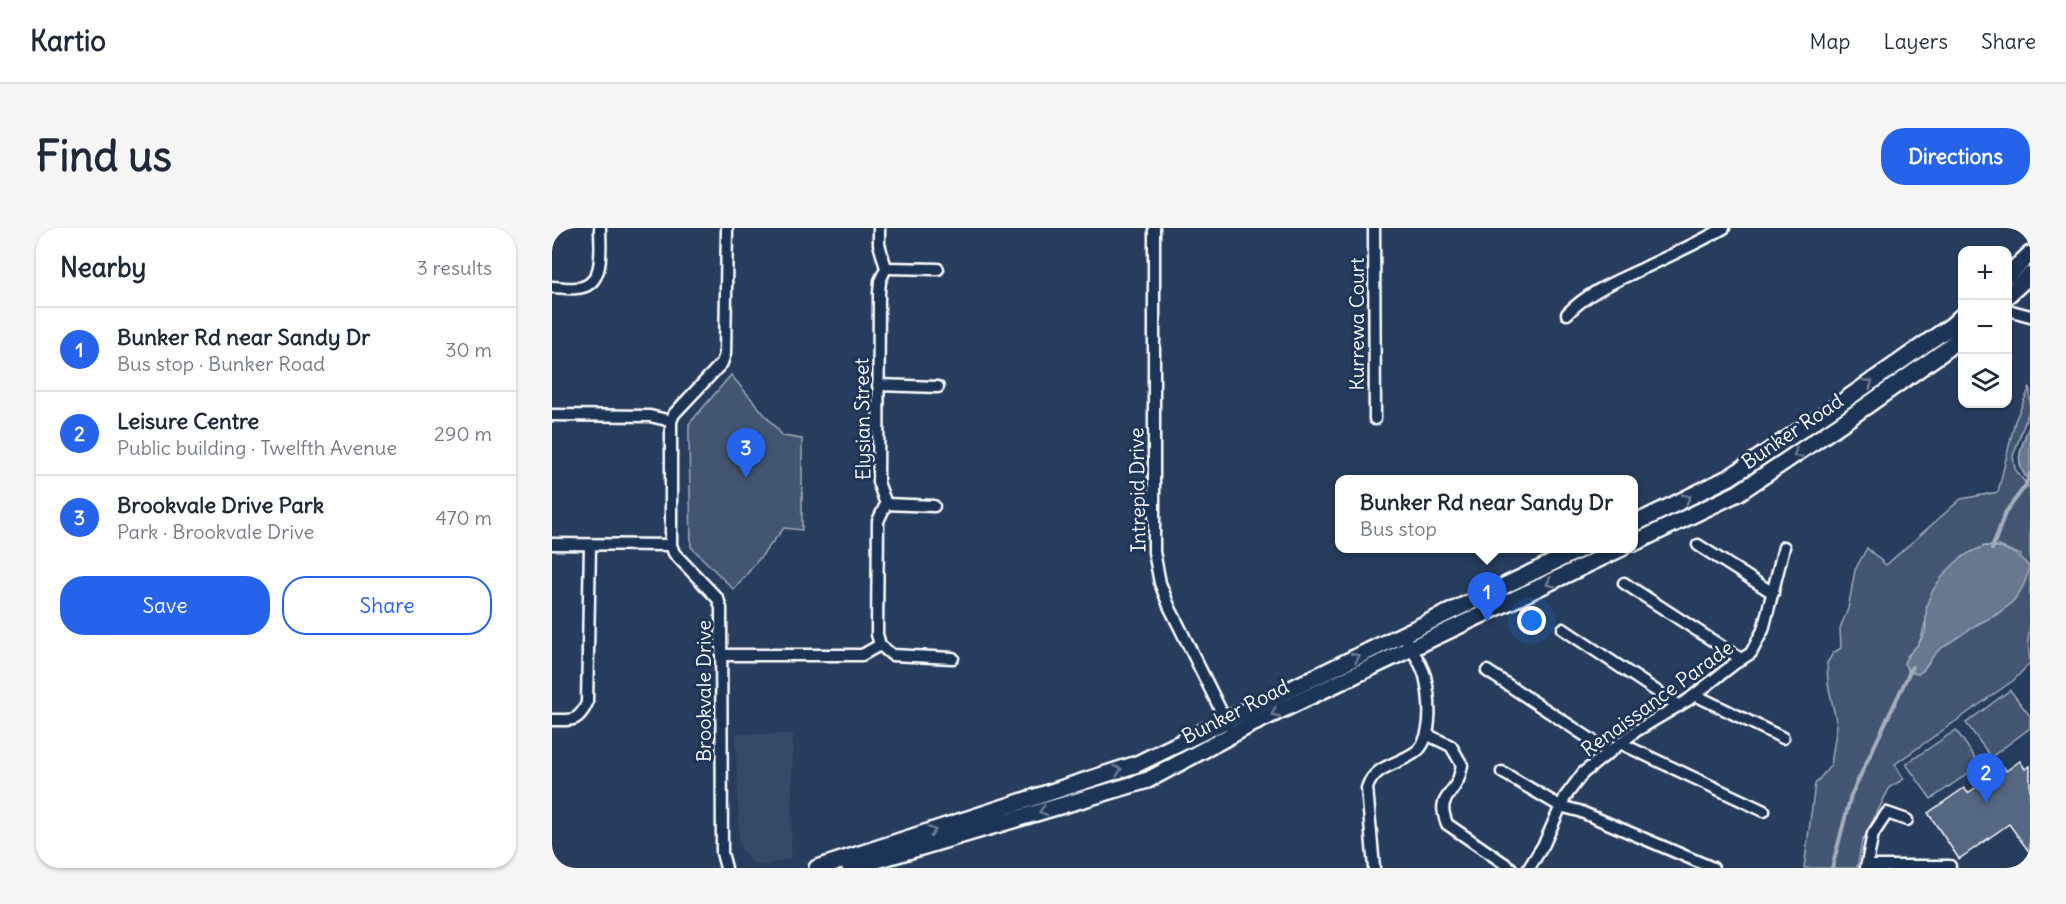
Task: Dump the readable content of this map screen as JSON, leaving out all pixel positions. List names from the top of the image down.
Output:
{
  "streets": {
    "main road": ["Bunker Road"],
    "street": [
      "Kurrewa Court",
      "Elysian Street",
      "Intrepid Drive",
      "Brookvale Drive",
      "Renaissance Parade"
    ]
  },
  "crossings": [
    ["Bunker Road", "Intrepid Drive"]
  ],
  "page": {
    "header": "Kartio",
    "nav": ["Map", "Layers", "Share"],
    "buttons": [
      "Directions",
      ["Save", "Share"]
    ],
    "title": "Find us",
    "heading": ["Nearby", "3 results"],
    "map_buttons": ["+", "−"],
    "list": [
      {
        "mark": "1",
        "name": "Bunker Rd near Sandy Dr",
        "note": "Bus stop · Bunker Road",
        "value": "30 m"
      },
      {
        "mark": "2",
        "name": "Leisure Centre",
        "note": "Public building · Twelfth Avenue",
        "value": "290 m"
      },
      {
        "mark": "3",
        "name": "Brookvale Drive Park",
        "note": "Park · Brookvale Drive",
        "value": "470 m"
      }
    ],
    "pins": ["3", "1", "2"],
    "popup": ["Bunker Rd near Sandy Dr", "Bus stop"]
  }
}
